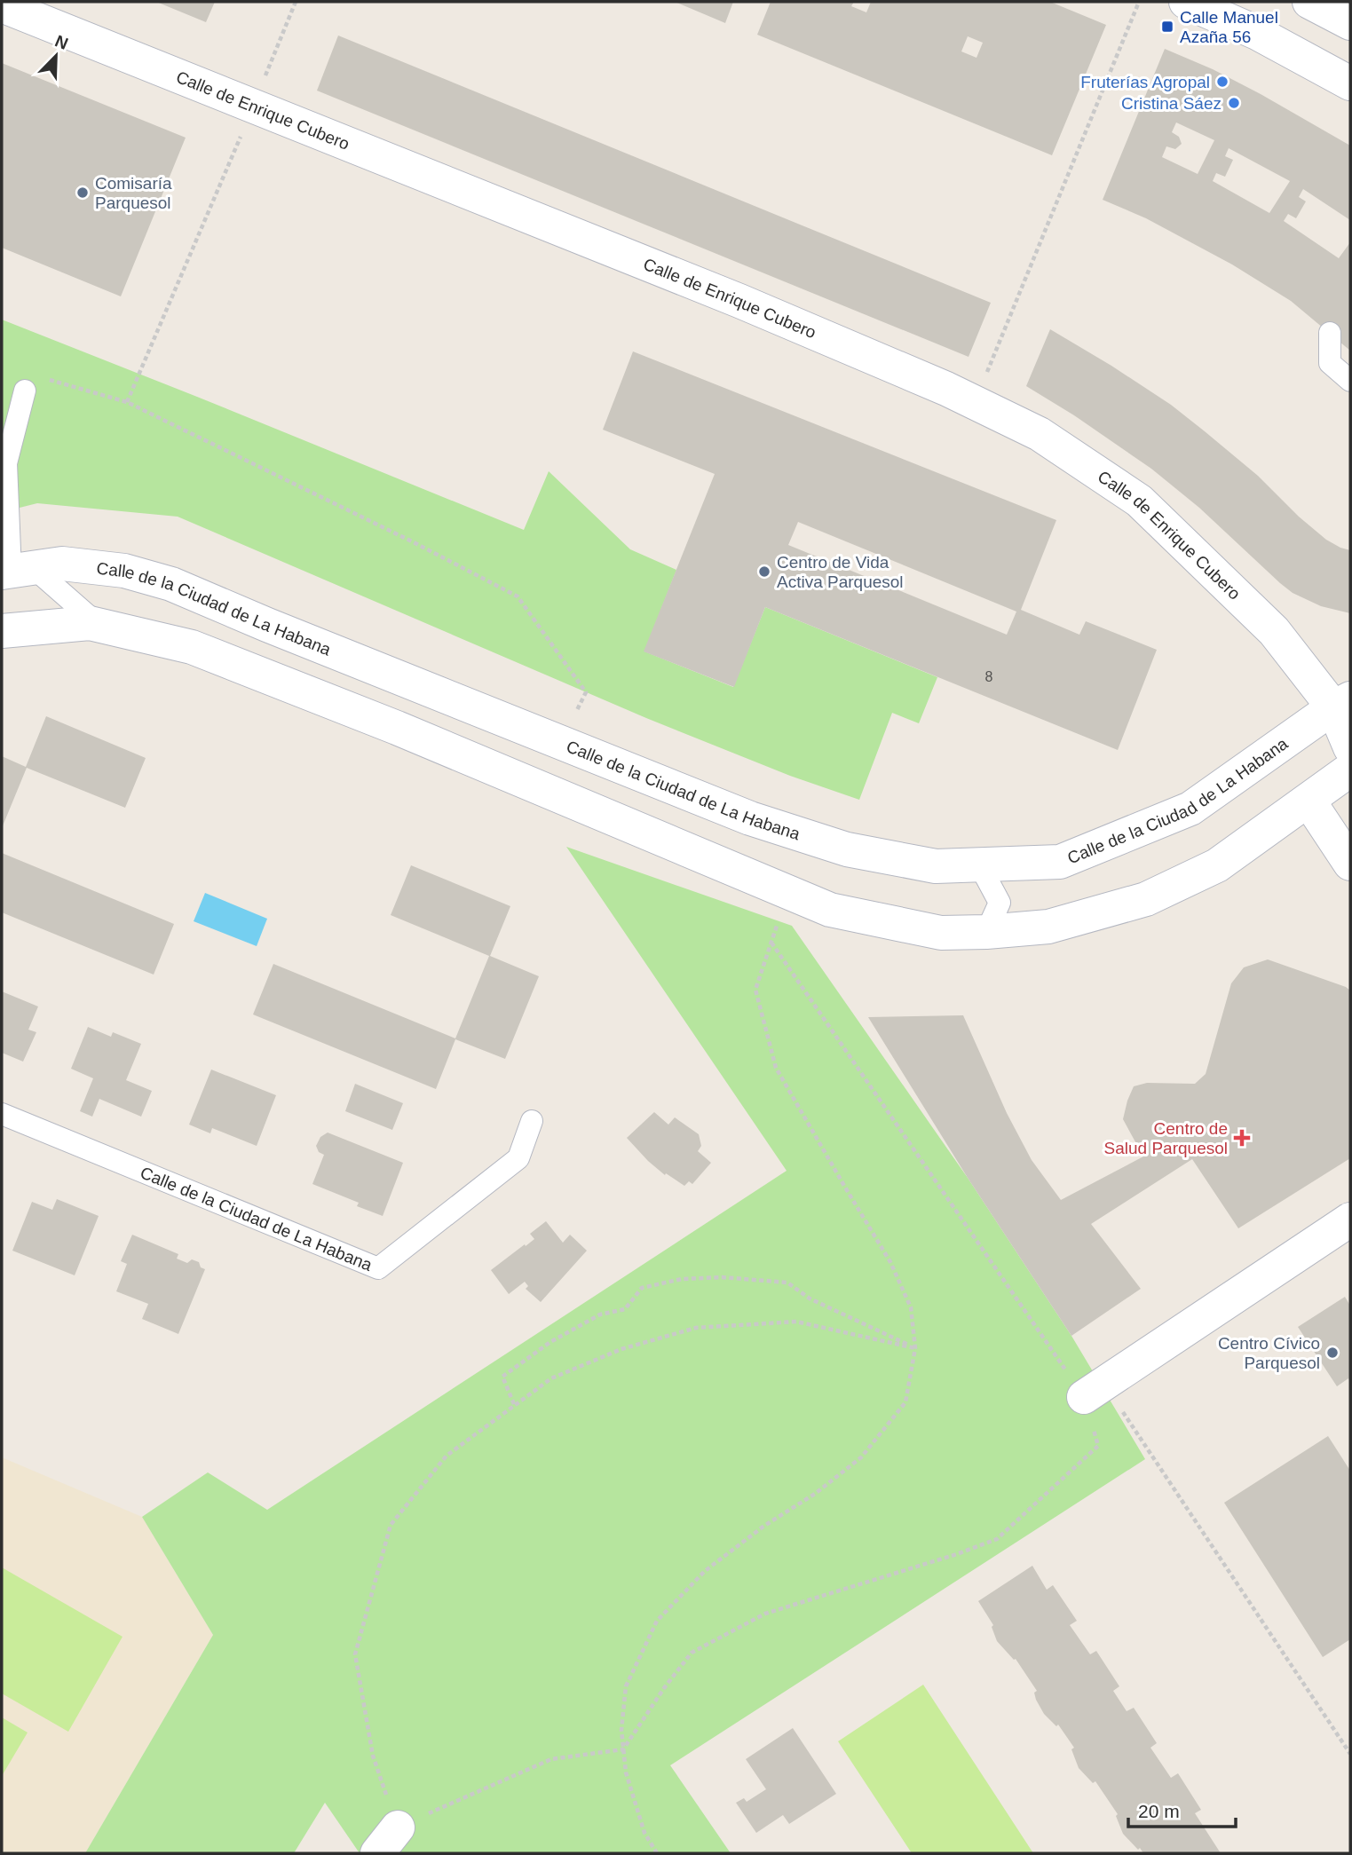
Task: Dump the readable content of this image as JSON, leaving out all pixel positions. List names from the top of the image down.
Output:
{
  "streets": {
    "street": ["Calle de Enrique Cubero", "Calle de la Ciudad de La Habana"]
  },
  "crossings": [
    ["Calle de Enrique Cubero", "Calle de la Ciudad de La Habana"]
  ],
  "places": {
    "transit": ["Calle Manuel Azaña 56"],
    "other": [
      "Fruterías Agropal",
      "Cristina Sáez",
      "Comisaría Parquesol",
      "Centro de Vida Activa Parquesol",
      "Centro Cívico Parquesol"
    ],
    "health": ["Centro de Salud Parquesol"]
  },
  "house_numbers": ["8"],
  "scale_bar": "20 m",
  "north": "top right"
}
